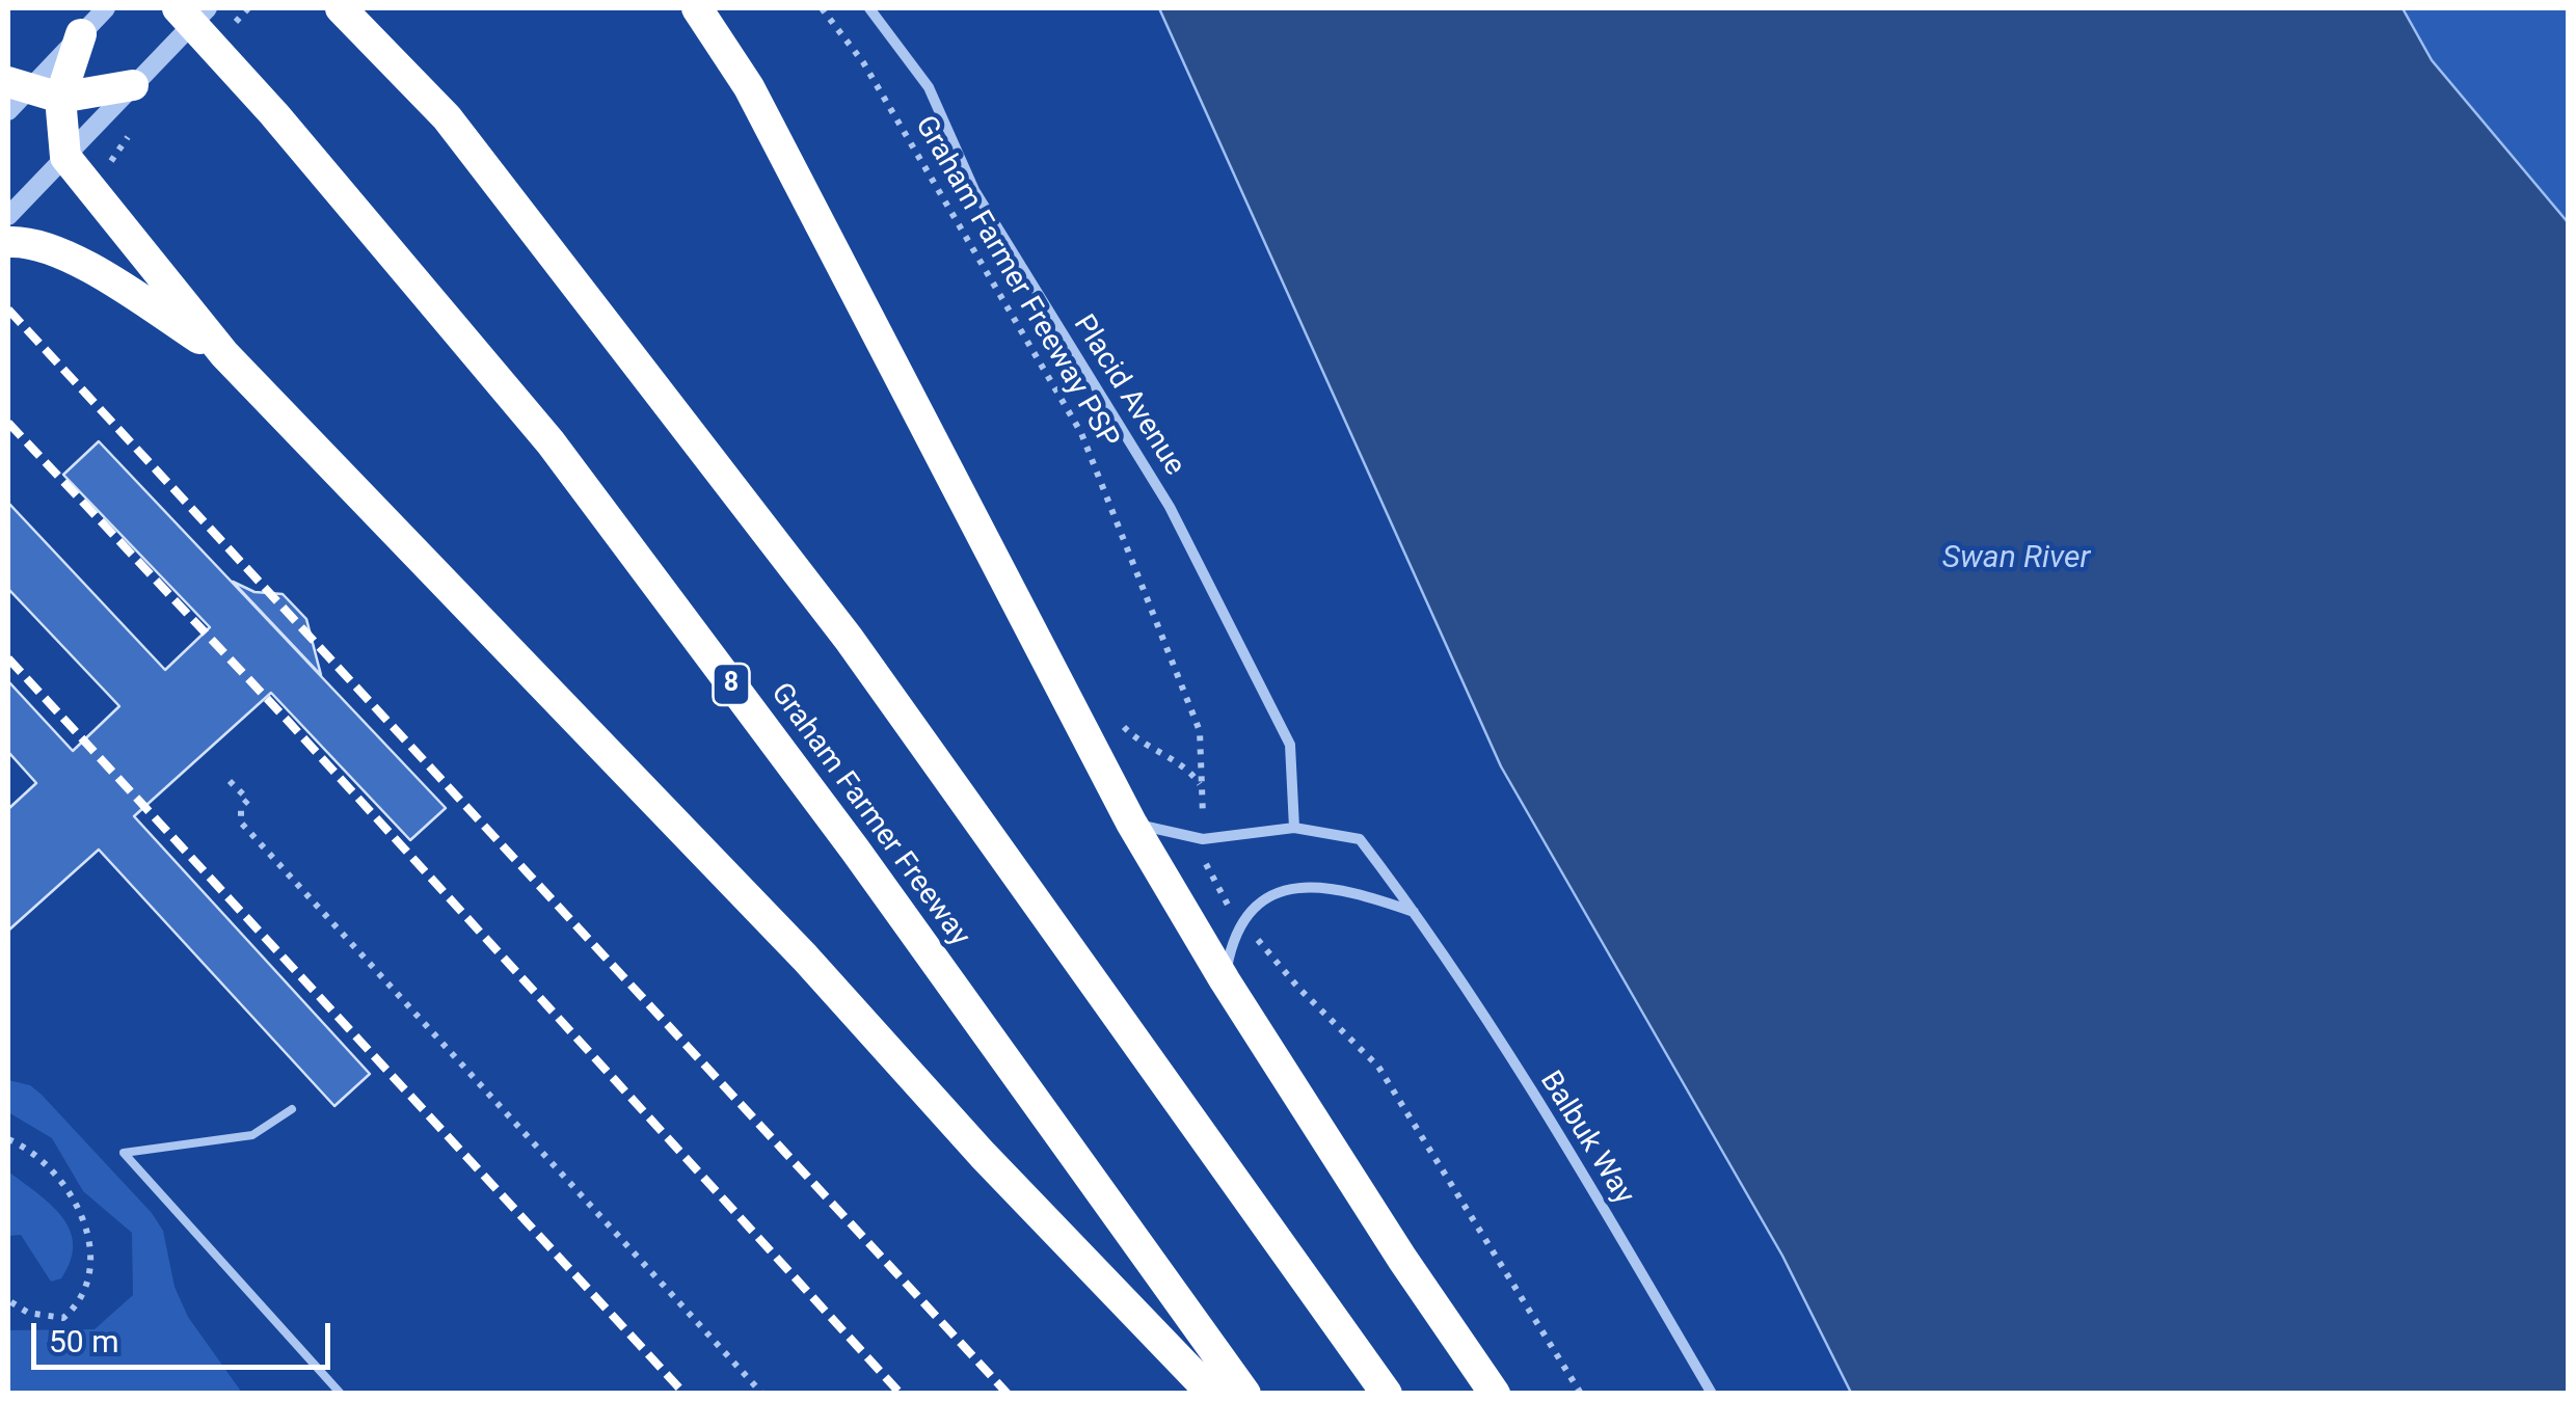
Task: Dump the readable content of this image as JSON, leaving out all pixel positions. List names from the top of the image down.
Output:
{
  "streets": {
    "highway": ["8", "Graham Farmer Freeway"],
    "street": ["Placid Avenue", "Balbuk Way"],
    "path": ["Graham Farmer Freeway PSP"]
  },
  "crossings": [
    ["Graham Farmer Freeway PSP", "Balbuk Way"],
    ["Placid Avenue", "Balbuk Way"]
  ],
  "water": ["Swan River"],
  "scale_bar": "50 m"
}
